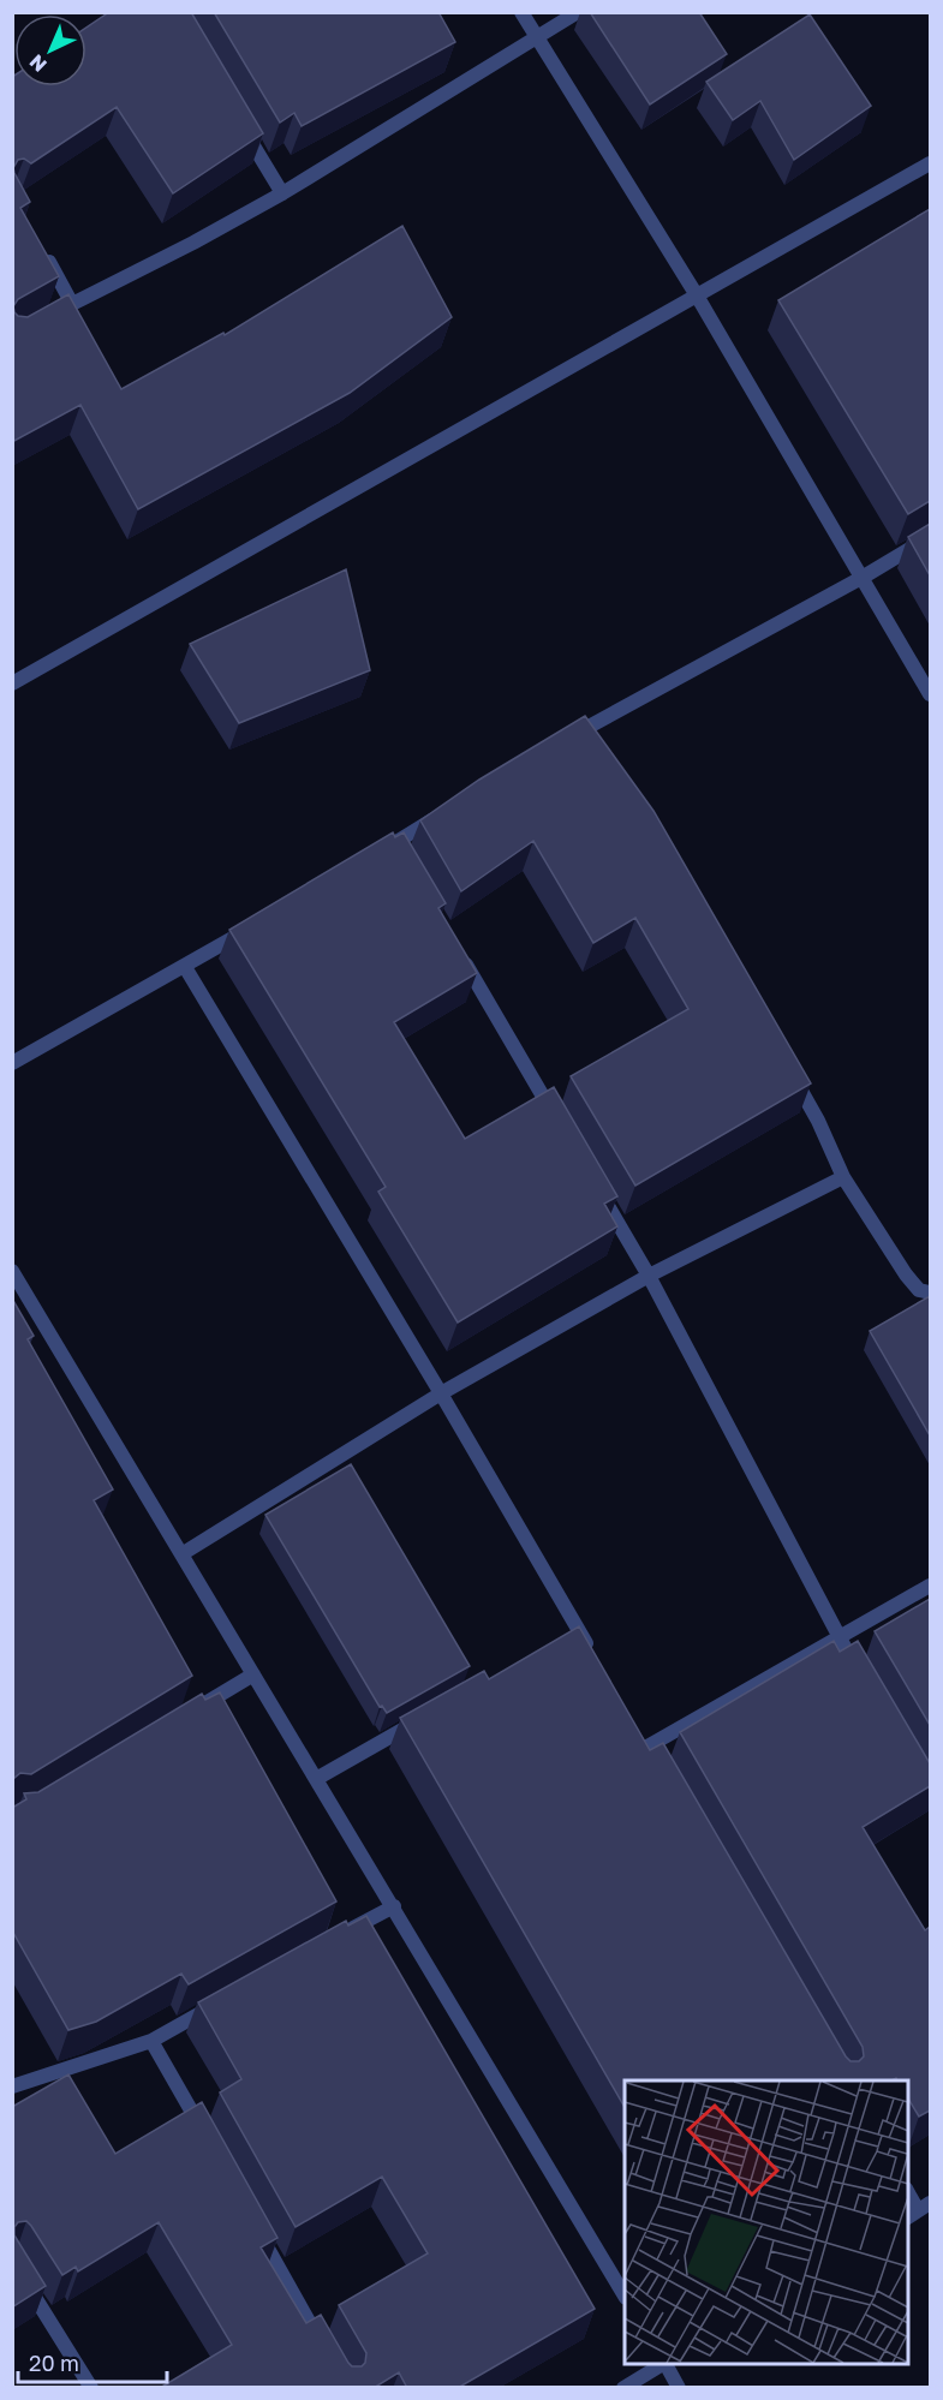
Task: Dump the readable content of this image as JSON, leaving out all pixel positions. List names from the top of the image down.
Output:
{
  "scale_bar": "20 m",
  "north": "bottom left"
}
